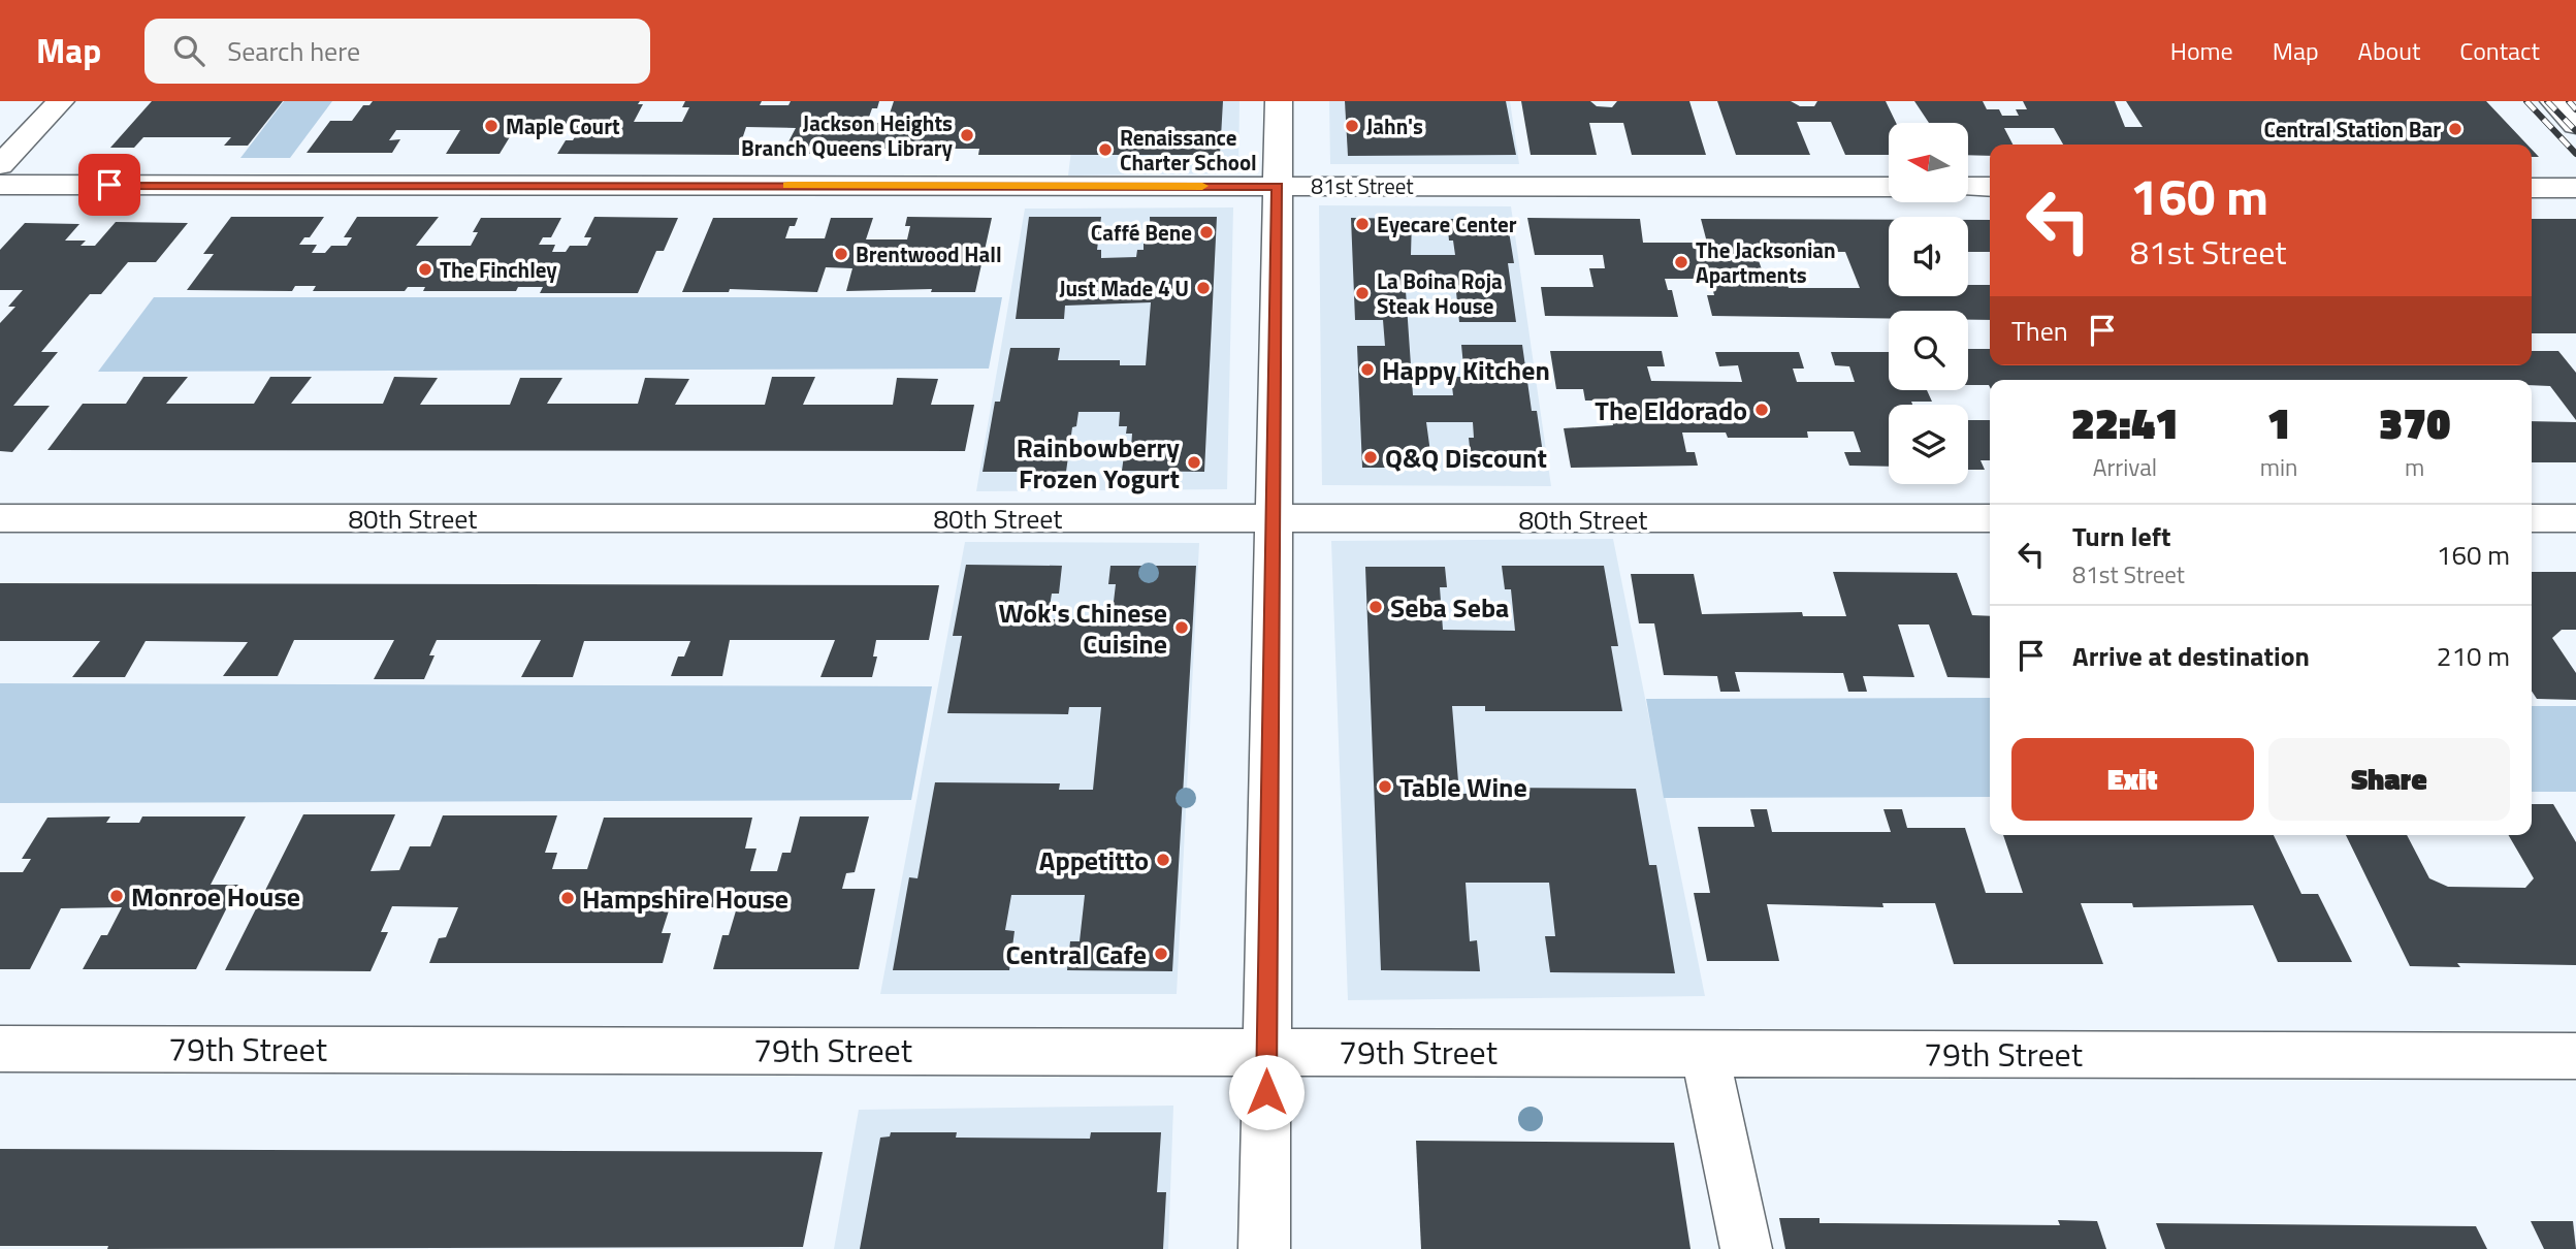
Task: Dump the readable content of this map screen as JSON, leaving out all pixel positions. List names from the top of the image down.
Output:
{
  "streets": {
    "street": ["81st Street", "80th Street", "79th Street"]
  },
  "places": [
    "Maple Court",
    "Jahn's",
    "Central Station Bar",
    "Jackson Heights Branch Queens Library",
    "Renaissance Charter School",
    "Eyecare Center",
    "Caffé Bene",
    "Brentwood Hall",
    "The Jacksonian Apartments",
    "The Finchley",
    "Just Made 4 U",
    "La Boina Roja Steak House",
    "Happy Kitchen",
    "The Eldorado",
    "Q&Q Discount",
    "Rainbowberry Frozen Yogurt",
    "Seba Seba",
    "Wok's Chinese Cuisine",
    "Table Wine",
    "Appetitto",
    "Monroe House",
    "Hampshire House",
    "Central Cafe"
  ],
  "north": "left",
  "page": {
    "header": "Map",
    "search": "Search here",
    "nav": [
      "Home",
      "Map",
      "About",
      "Contact"
    ],
    "turn": ["160 m", "81st Street"],
    "then": "Then",
    "eta": [
      "22:41",
      "Arrival",
      "1",
      "min",
      "370",
      "m"
    ],
    "list": [
      {
        "name": "Turn left",
        "note": "81st Street",
        "value": "160 m"
      },
      {
        "name": "Arrive at destination",
        "value": "210 m"
      }
    ],
    "buttons": ["Exit", "Share"]
  }
}
